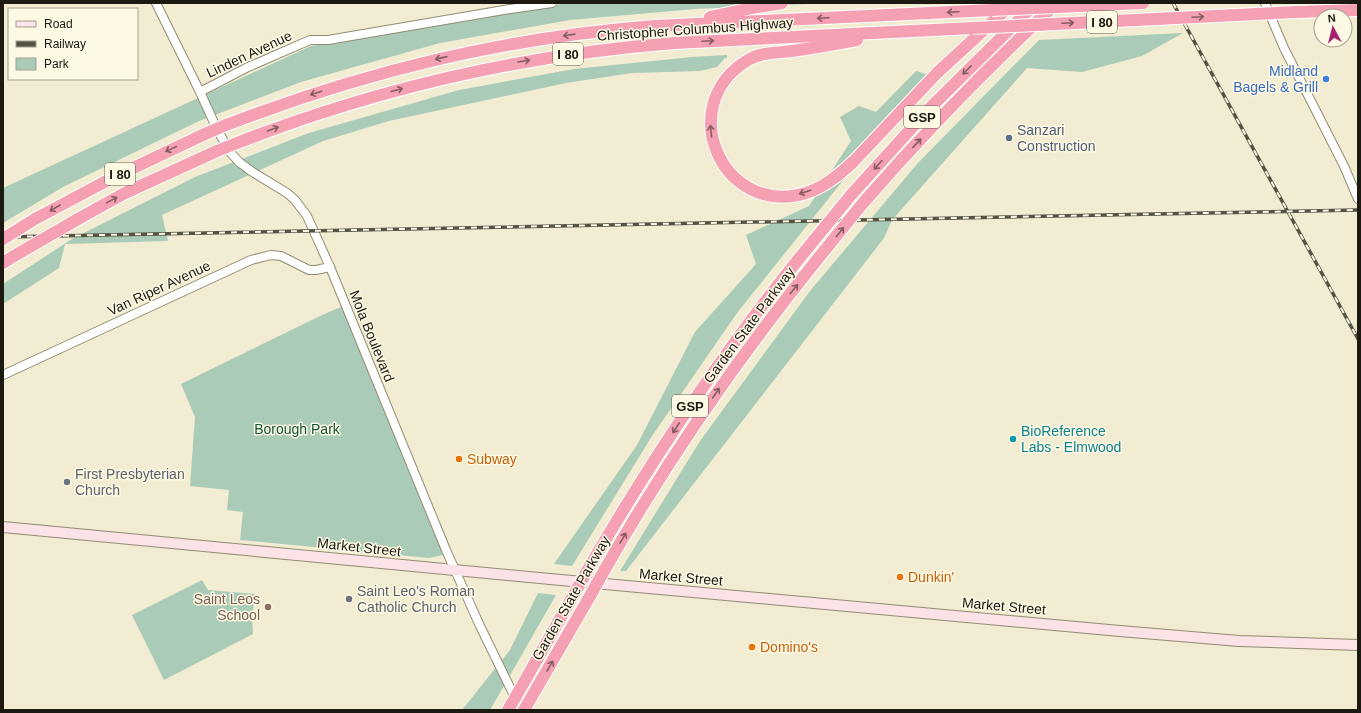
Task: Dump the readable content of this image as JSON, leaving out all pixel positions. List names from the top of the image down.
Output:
{
  "streets": {
    "highway": [
      "I 80",
      "Christopher Columbus Highway",
      "GSP",
      "Garden State Parkway"
    ],
    "main road": ["Market Street"],
    "street": ["Linden Avenue", "Van Riper Avenue", "Mola Boulevard"]
  },
  "crossings": [
    ["Linden Avenue", "Mola Boulevard"],
    ["Van Riper Avenue", "Mola Boulevard"],
    ["Mola Boulevard", "Market Street"]
  ],
  "parks": ["Borough Park"],
  "places": [
    "Midland Bagels & Grill",
    "Sanzari Construction",
    "BioReference Labs - Elmwood",
    "Subway",
    "First Presbyterian Church",
    "Dunkin'",
    "Saint Leo's Roman Catholic Church",
    "Saint Leos School",
    "Domino's"
  ],
  "legend": ["Road", "Railway", "Park"],
  "north": "top"
}
